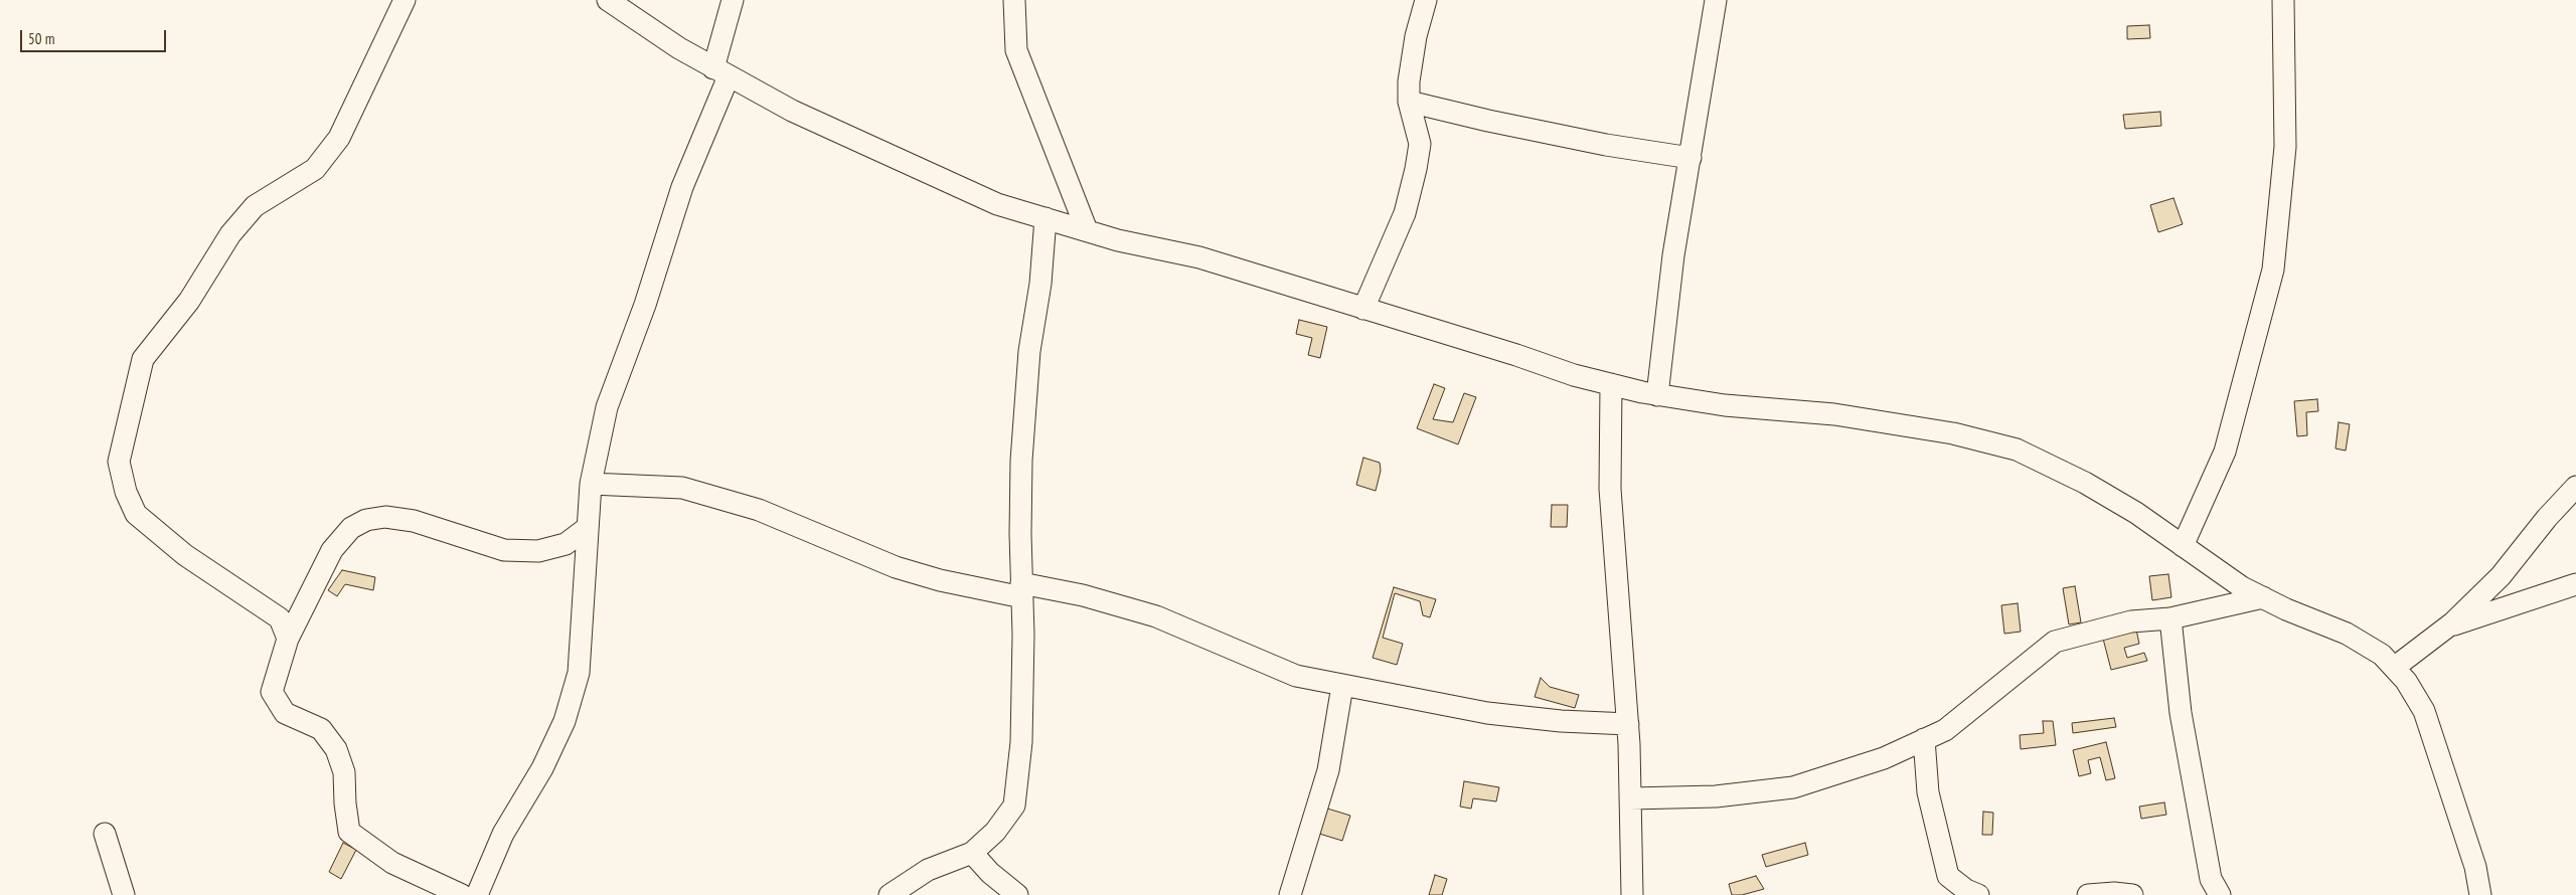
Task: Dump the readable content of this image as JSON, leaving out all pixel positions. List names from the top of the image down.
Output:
{
  "scale_bar": "50 m"
}
